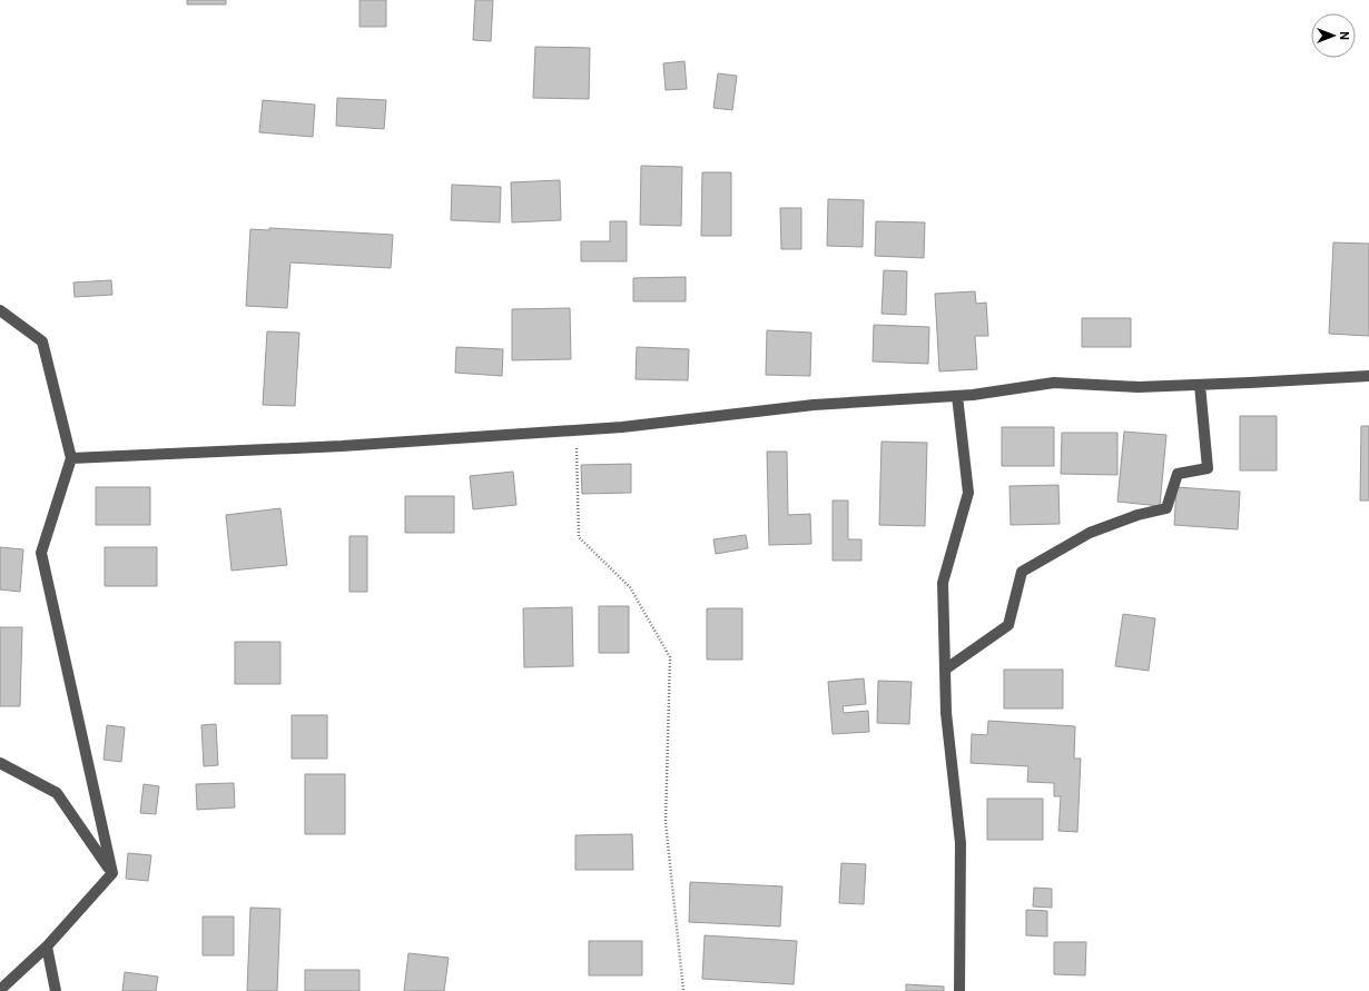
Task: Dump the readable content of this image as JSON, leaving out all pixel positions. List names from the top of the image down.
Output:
{
  "north": "right"
}
